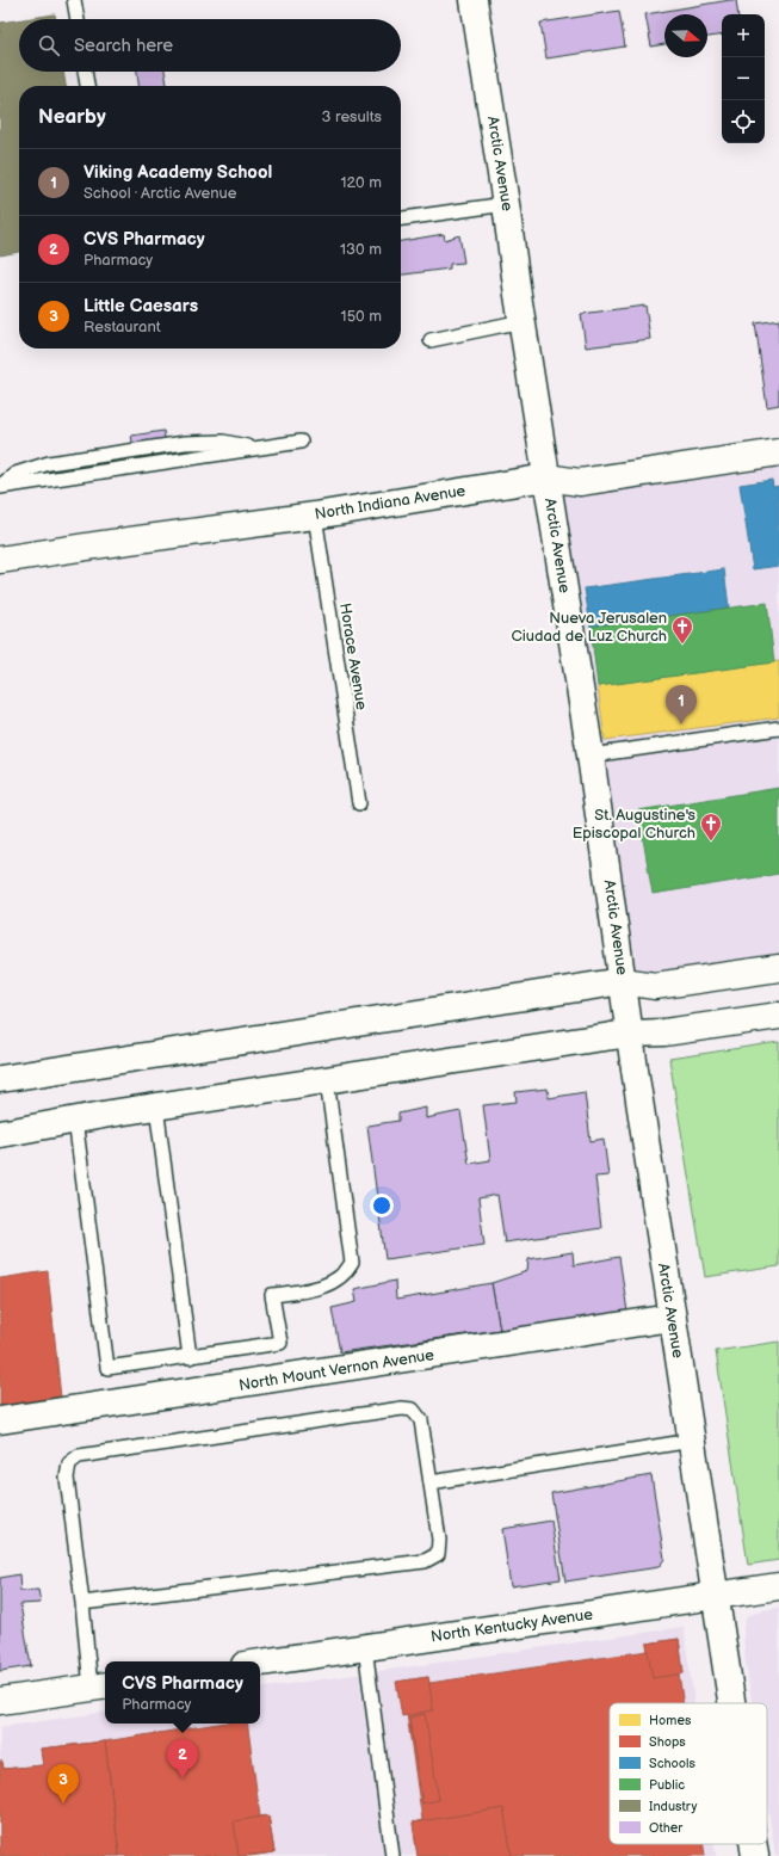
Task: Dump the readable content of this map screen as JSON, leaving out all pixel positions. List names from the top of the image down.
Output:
{
  "streets": {
    "street": [
      "Arctic Avenue",
      "North Indiana Avenue",
      "North Mount Vernon Avenue",
      "North Kentucky Avenue"
    ],
    "lane": ["Horace Avenue"]
  },
  "crossings": [
    ["Arctic Avenue", "North Indiana Avenue"],
    ["Arctic Avenue", "North Mount Vernon Avenue"],
    ["Arctic Avenue", "North Kentucky Avenue"],
    ["North Indiana Avenue", "Horace Avenue"]
  ],
  "places": {
    "church": ["Nueva Jerusalen Ciudad de Luz Church", "St. Augustine's Episcopal Church"]
  },
  "legend": [
    "Homes",
    "Shops",
    "Schools",
    "Public",
    "Industry",
    "Other"
  ],
  "north": "right",
  "page": {
    "map_buttons": ["+", "−"],
    "search": "Search here",
    "heading": ["Nearby", "3 results"],
    "list": [
      {
        "mark": "1",
        "name": "Viking Academy School",
        "note": "School · Arctic Avenue",
        "value": "120 m"
      },
      {
        "mark": "2",
        "name": "CVS Pharmacy",
        "note": "Pharmacy",
        "value": "130 m"
      },
      {
        "mark": "3",
        "name": "Little Caesars",
        "note": "Restaurant",
        "value": "150 m"
      }
    ],
    "pins": ["1", "2", "3"],
    "popup": ["CVS Pharmacy", "Pharmacy"]
  }
}
